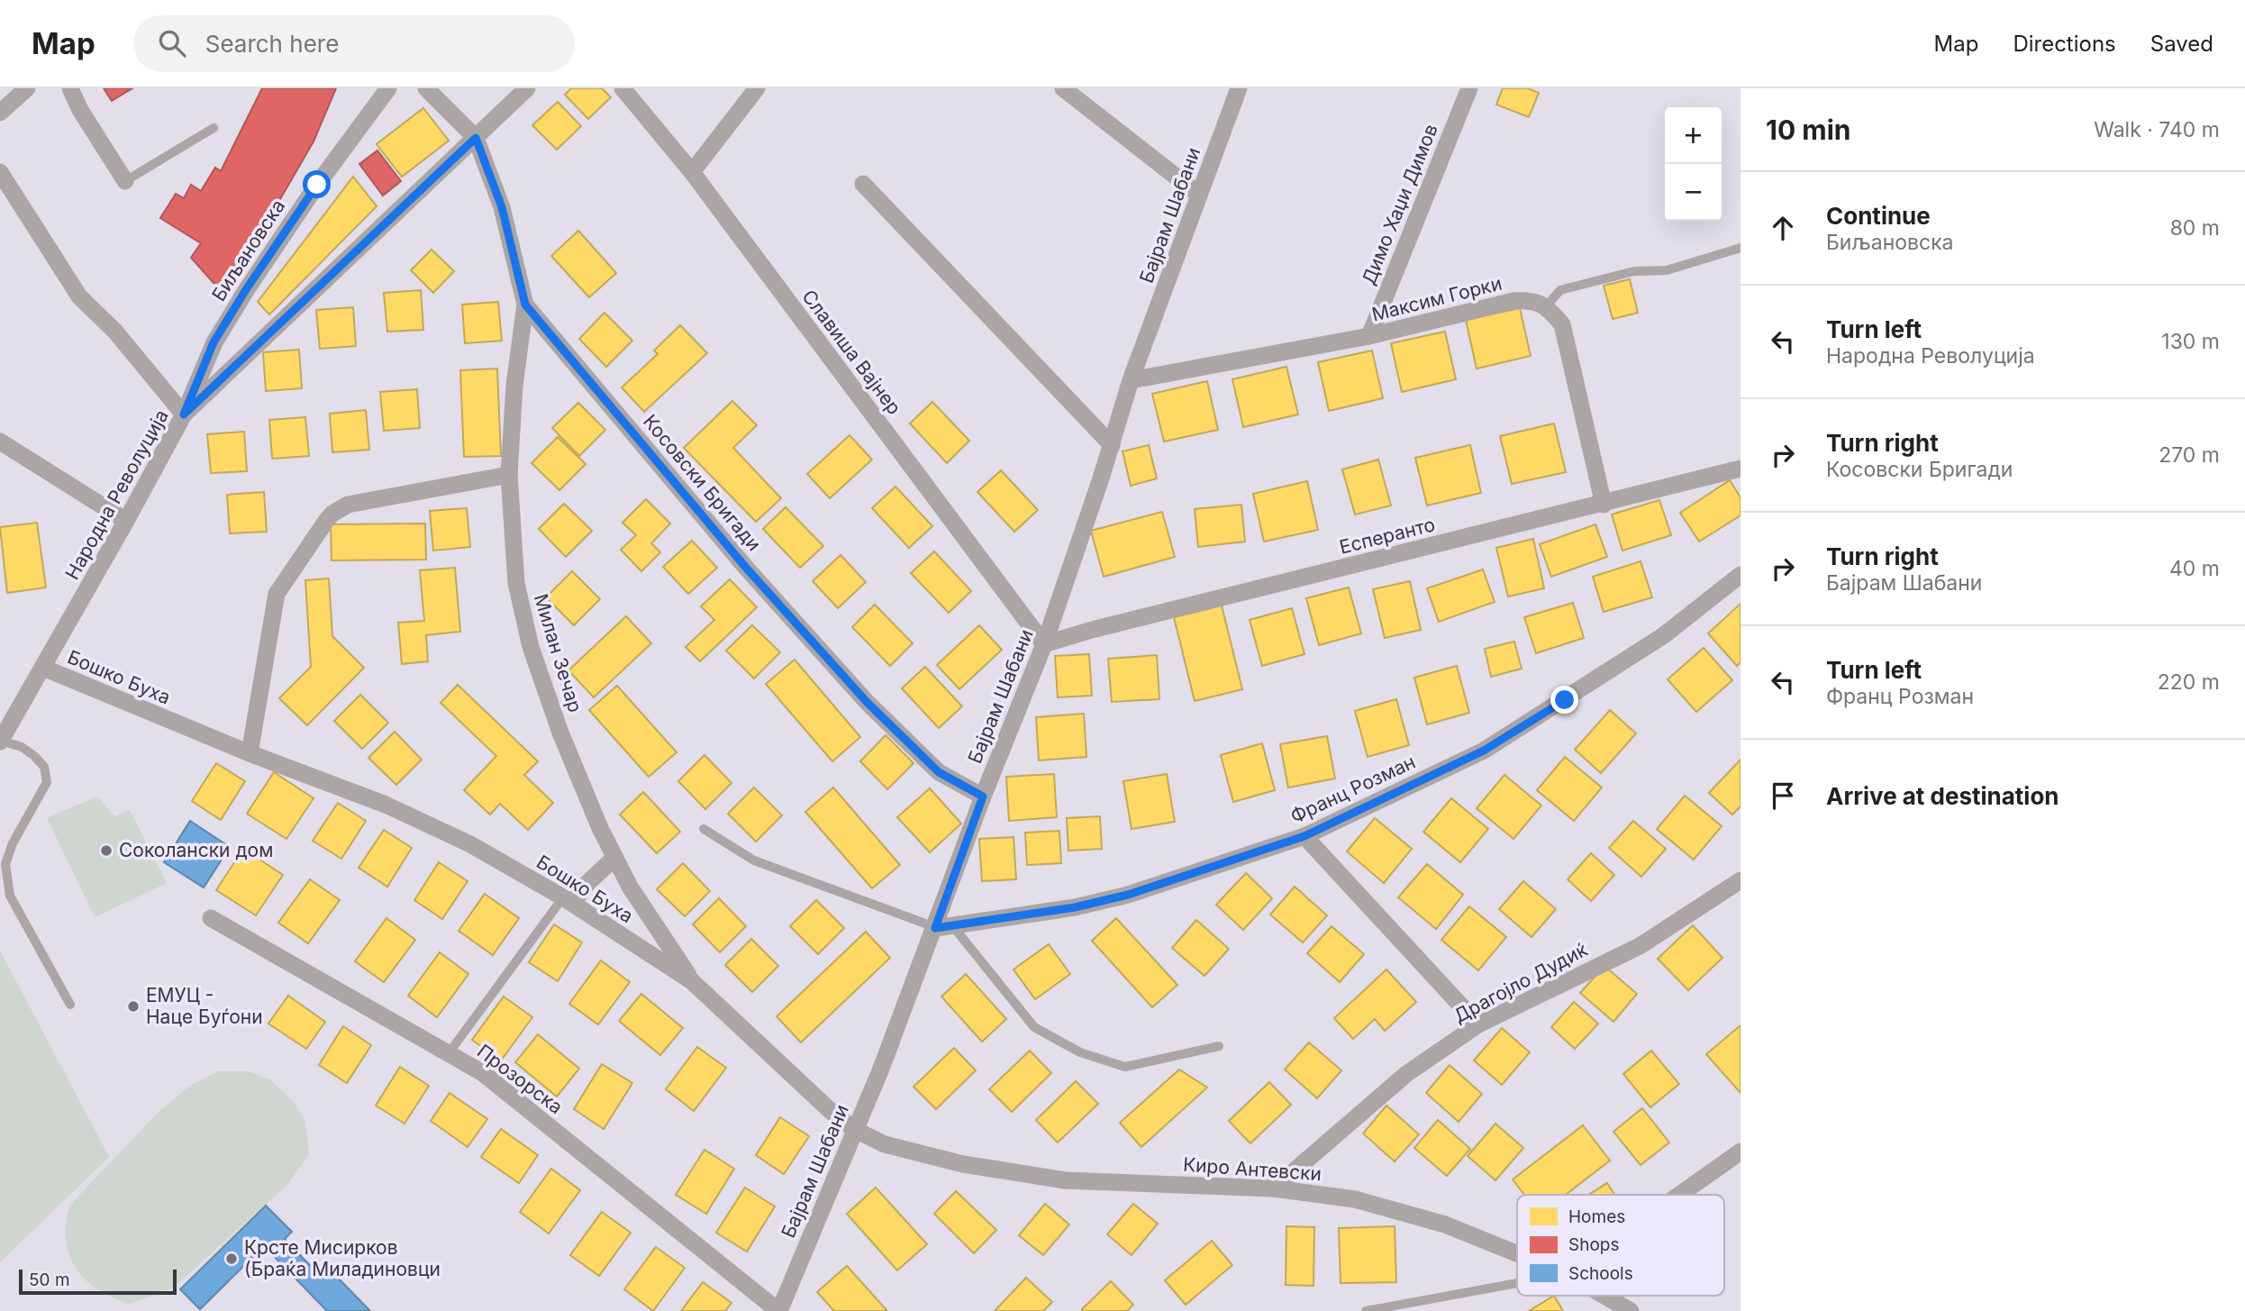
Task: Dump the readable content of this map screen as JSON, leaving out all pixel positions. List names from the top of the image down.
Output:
{
  "streets": {
    "street": [
      "Димо Хаџи Димов",
      "Бајрам Шабани",
      "Биљановска",
      "Максим Горки",
      "Славиша Вајнер",
      "Косовски Бригади",
      "Народна Револуција",
      "Есперанто",
      "Милан Зечар",
      "Бошко Буха",
      "Франц Розман",
      "Драгојло Дудиќ",
      "Прозорска",
      "Киро Антевски"
    ]
  },
  "crossings": [
    ["Димо Хаџи Димов", "Максим Горки"],
    ["Бајрам Шабани", "Максим Горки"],
    ["Бајрам Шабани", "Славиша Вајнер"],
    ["Бајрам Шабани", "Косовски Бригади"],
    ["Бајрам Шабани", "Есперанто"],
    ["Бајрам Шабани", "Бошко Буха"],
    ["Бајрам Шабани", "Франц Розман"],
    ["Бајрам Шабани", "Прозорска"],
    ["Бајрам Шабани", "Киро Антевски"],
    ["Биљановска", "Народна Револуција"],
    ["Славиша Вајнер", "Есперанто"],
    ["Косовски Бригади", "Народна Револуција"],
    ["Косовски Бригади", "Милан Зечар"],
    ["Народна Револуција", "Бошко Буха"],
    ["Милан Зечар", "Бошко Буха"],
    ["Бошко Буха", "Киро Антевски"],
    ["Драгојло Дудиќ", "Киро Антевски"]
  ],
  "places": ["Соколански дом", "ЕМУЦ - Наце Буѓони", "Крсте Мисирков (Браќа Миладиновци"],
  "legend": ["Homes", "Shops", "Schools"],
  "scale_bar": "50 m",
  "page": {
    "header": "Map",
    "search": "Search here",
    "nav": ["Map", "Directions", "Saved"],
    "heading": ["10 min", "Walk · 740 m"],
    "map_buttons": ["+", "−"],
    "list": [
      ["Continue", "Биљановска", "80 m"],
      ["Turn left", "Народна Револуција", "130 m"],
      ["Turn right", "Косовски Бригади", "270 m"],
      ["Turn right", "Бајрам Шабани", "40 m"],
      ["Turn left", "Франц Розман", "220 m"],
      "Arrive at destination"
    ],
    "scale": "50 m"
  }
}
